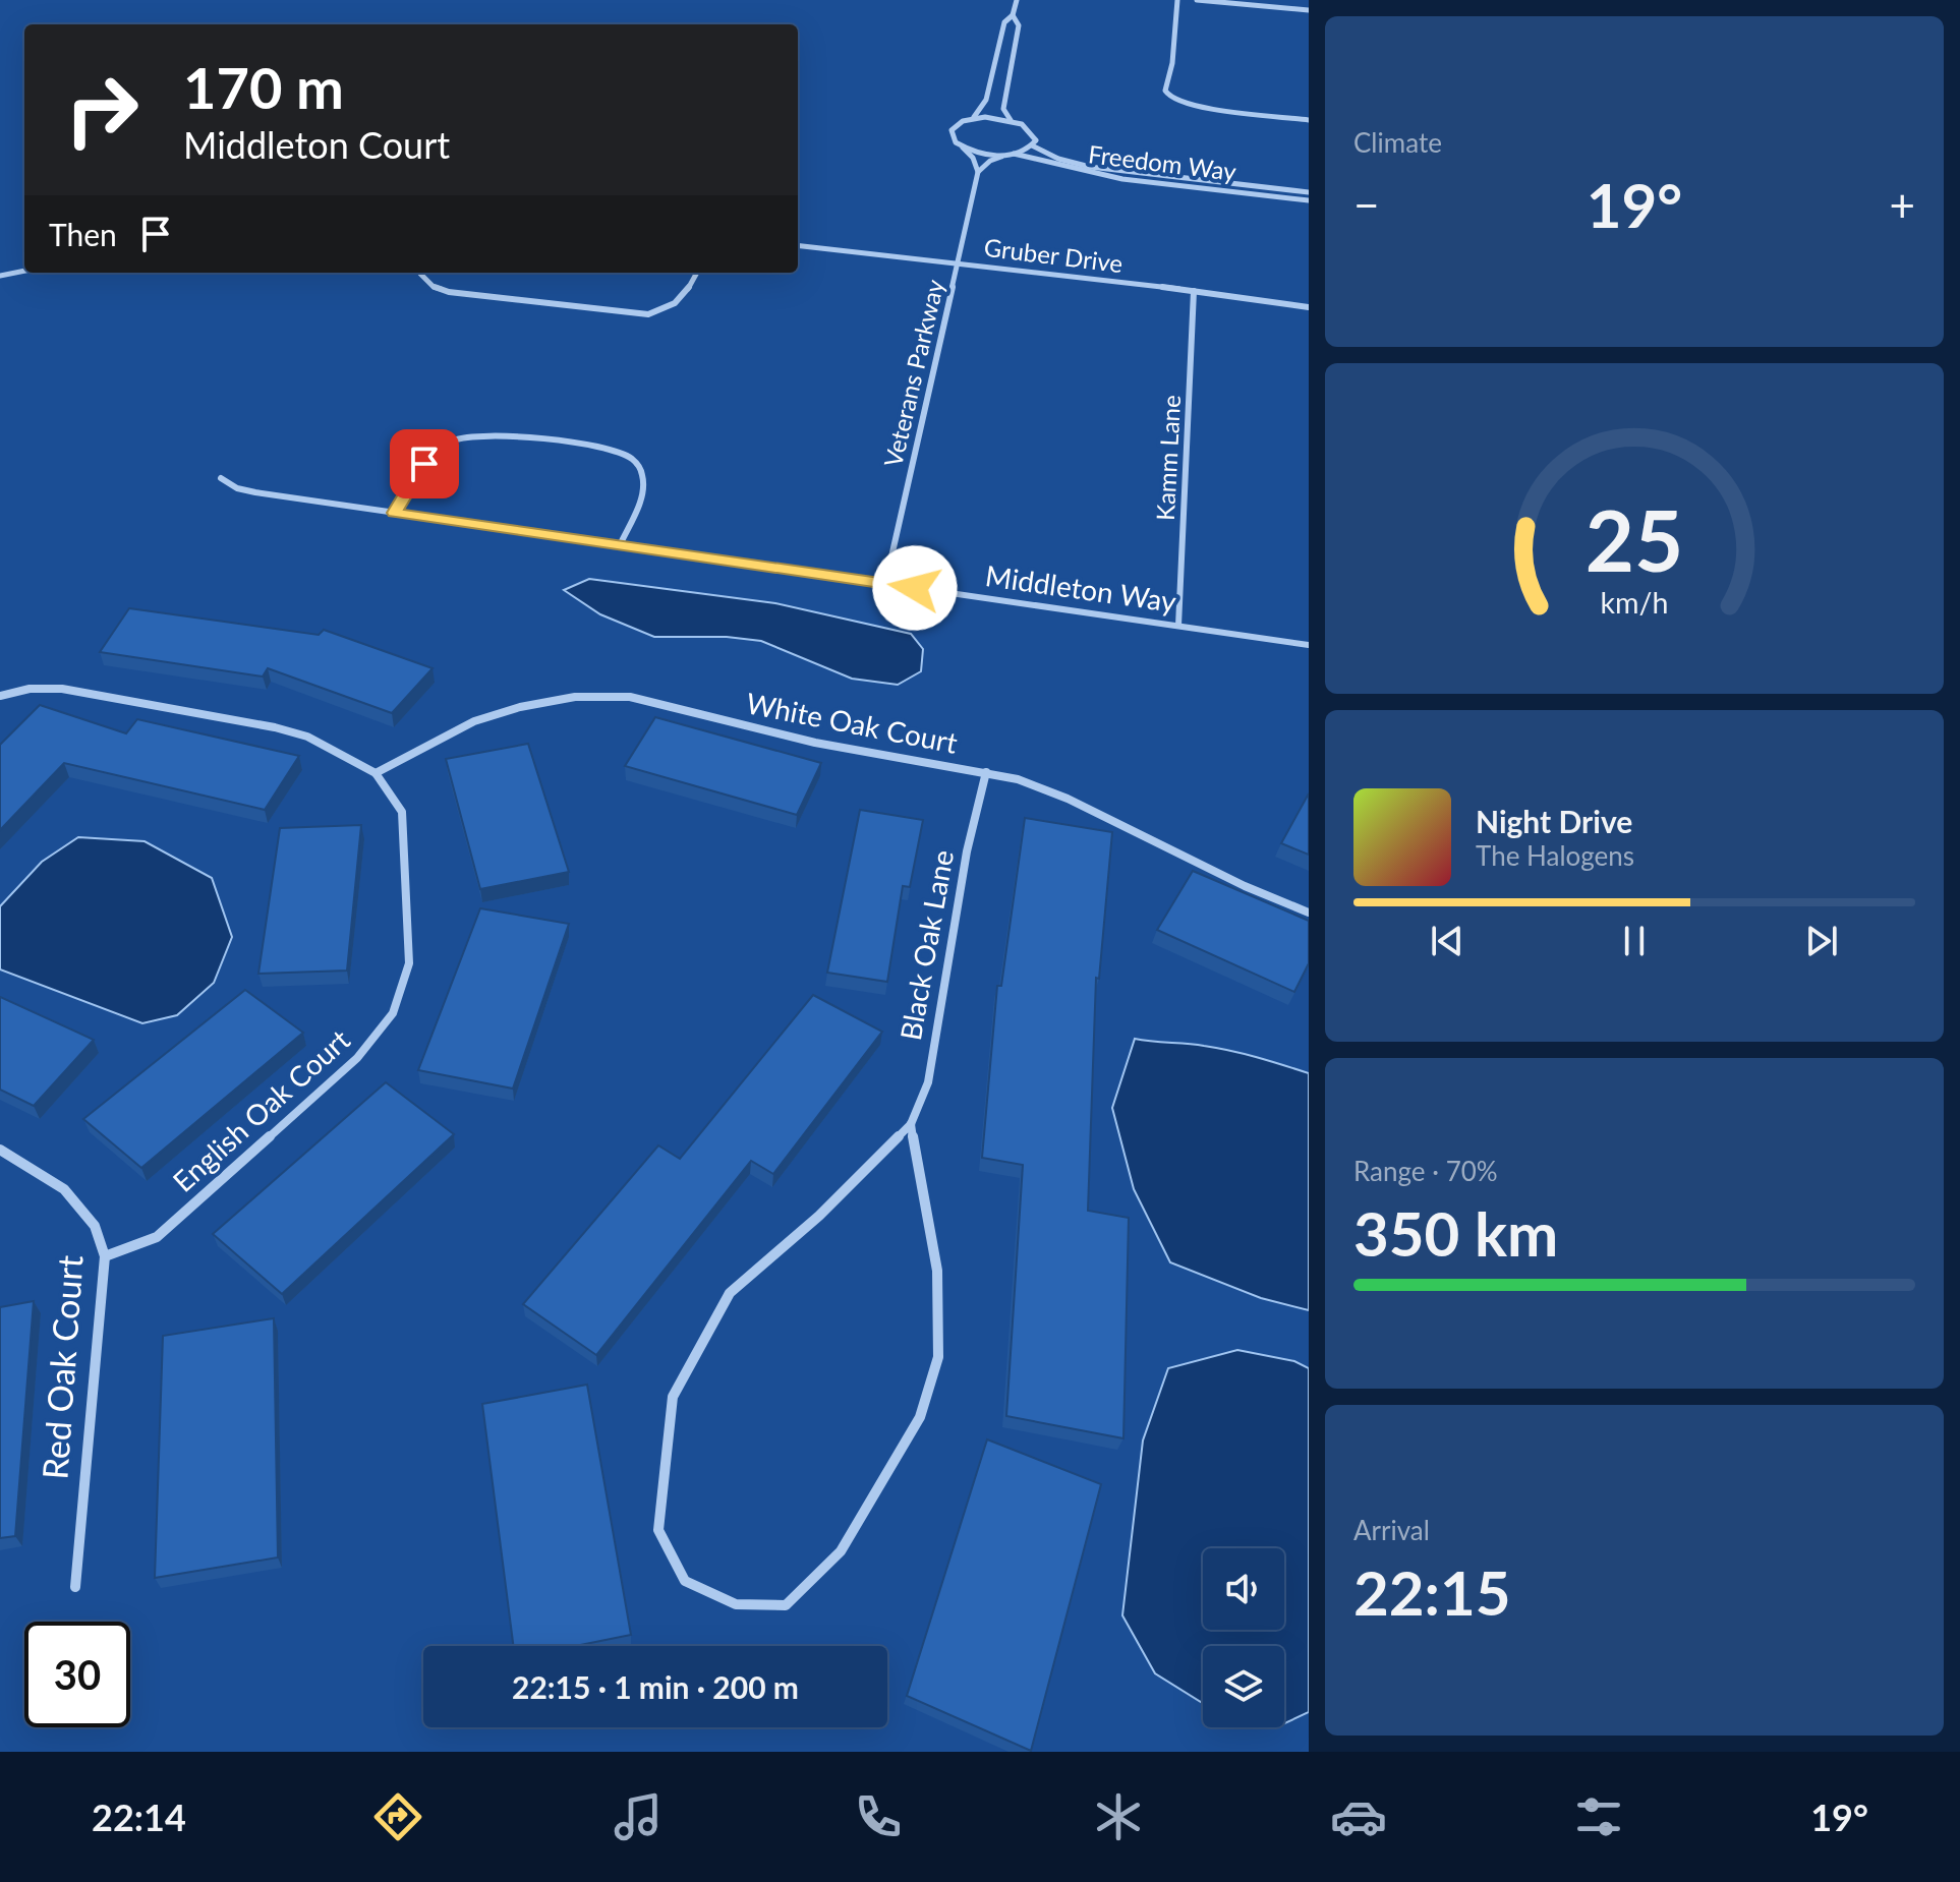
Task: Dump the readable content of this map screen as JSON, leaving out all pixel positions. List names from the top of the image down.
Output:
{
  "streets": {
    "street": [
      "Freedom Way",
      "Gruber Drive",
      "Veterans Parkway",
      "Kamm Lane",
      "Middleton Way",
      "White Oak Court",
      "Black Oak Lane",
      "English Oak Court",
      "Red Oak Court"
    ]
  },
  "crossings": [
    ["Gruber Drive", "Veterans Parkway"],
    ["Gruber Drive", "Kamm Lane"],
    ["Veterans Parkway", "Middleton Way"],
    ["Kamm Lane", "Middleton Way"],
    ["White Oak Court", "Black Oak Lane"],
    ["White Oak Court", "English Oak Court"],
    ["English Oak Court", "Red Oak Court"]
  ],
  "page": {
    "tile": [
      "Climate",
      ["Range · 70%", "350 km"],
      ["Arrival", "22:15"]
    ],
    "turn": ["170 m", "Middleton Court"],
    "heat": ["−", "19°", "+"],
    "then": "Then",
    "song": ["Night Drive", "The Halogens"],
    "limit": "30",
    "trip": "22:15 · 1 min · 200 m",
    "tabs": ["22:14", "19°"],
    "gauge": ["25", "km/h"]
  }
}
